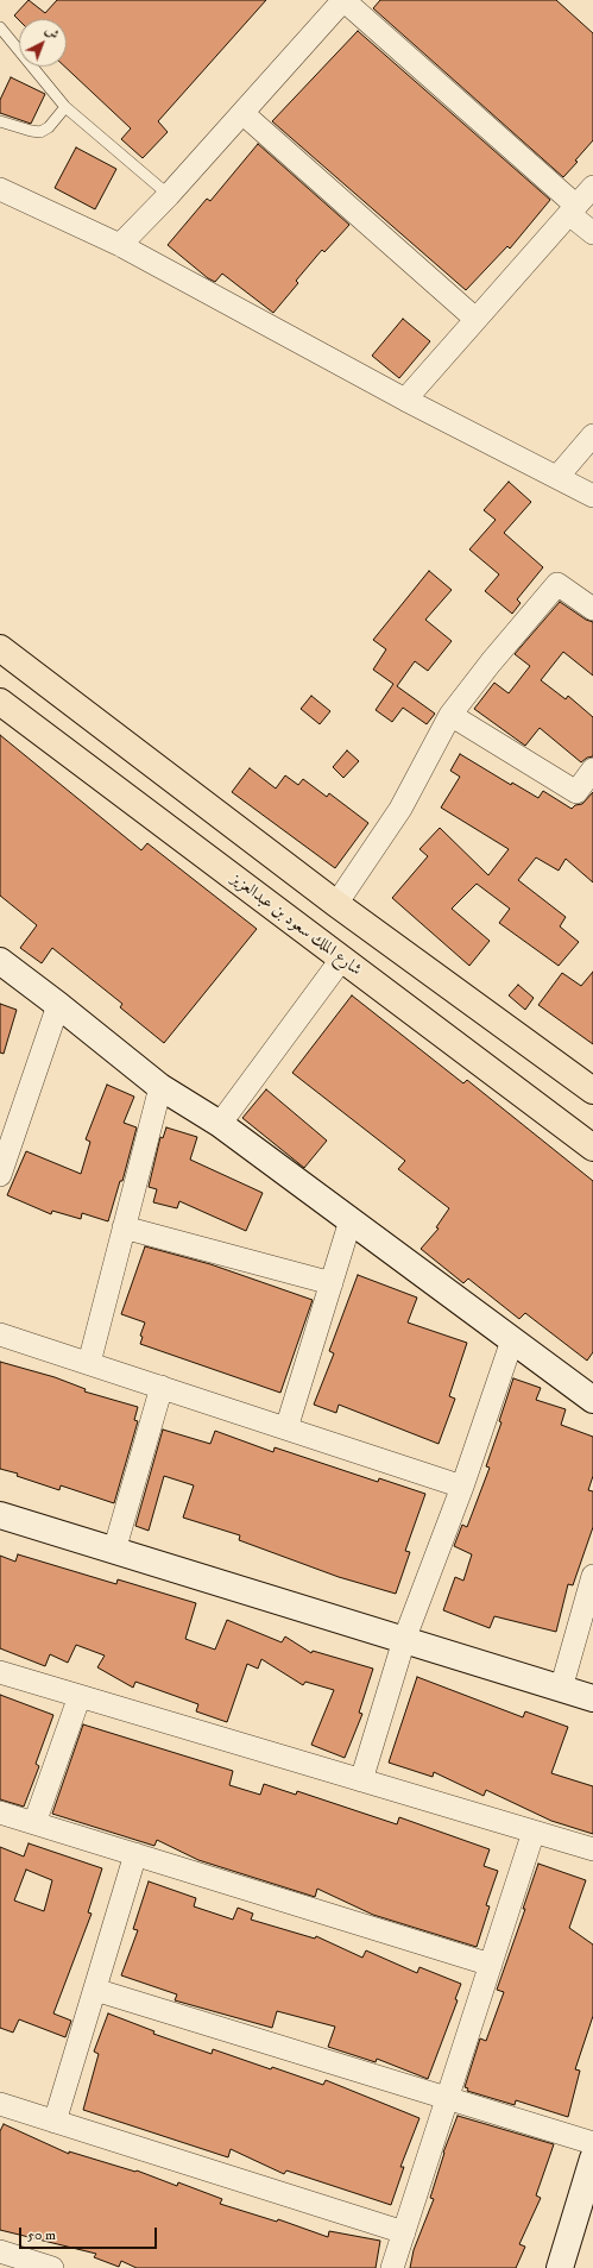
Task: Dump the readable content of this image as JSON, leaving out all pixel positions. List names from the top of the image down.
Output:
{
  "streets": {
    "main road": ["شارع الملك سعود بن عبدالعزيز"]
  },
  "scale_bar": "50 m",
  "north": "top right"
}
